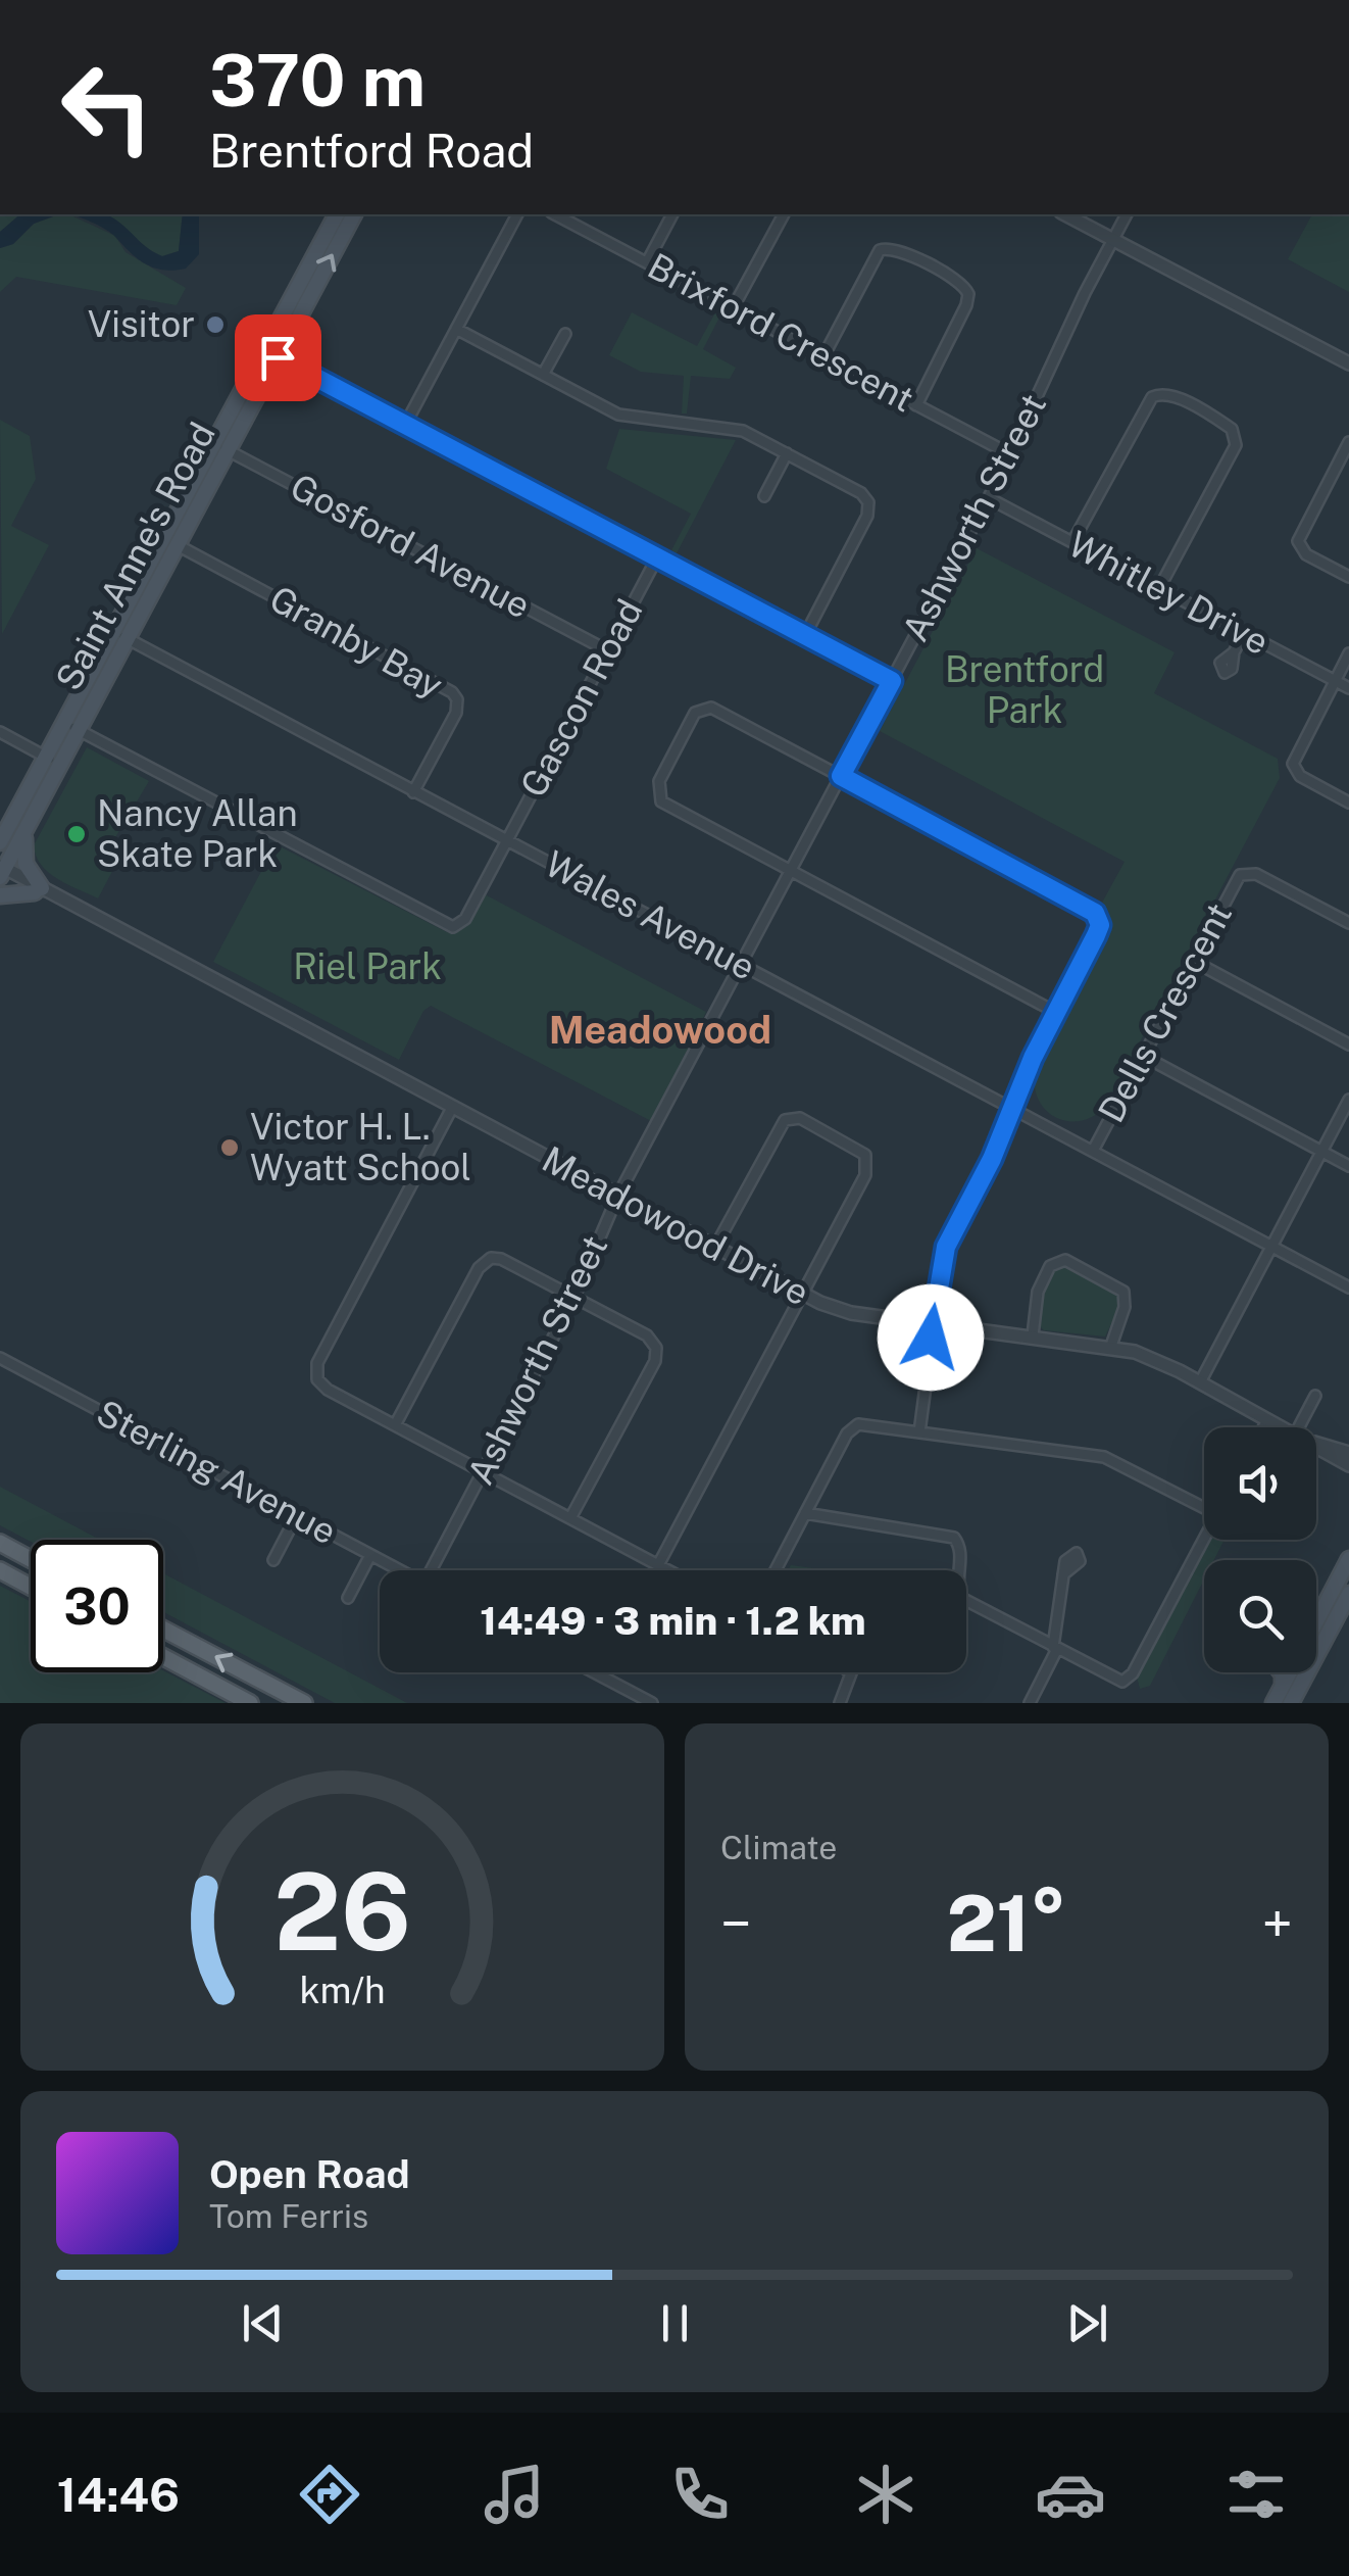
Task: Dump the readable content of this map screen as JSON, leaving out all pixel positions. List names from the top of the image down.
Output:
{
  "streets": {
    "main road": ["Saint Anne's Road"],
    "street": [
      "Brixford Crescent",
      "Ashworth Street",
      "Gosford Avenue",
      "Whitley Drive",
      "Granby Bay",
      "Gascon Road",
      "Wales Avenue",
      "Dells Crescent",
      "Meadowood Drive",
      "Sterling Avenue"
    ]
  },
  "crossings": [
    ["Brixford Crescent", "Ashworth Street"],
    ["Ashworth Street", "Whitley Drive"],
    ["Ashworth Street", "Wales Avenue"],
    ["Ashworth Street", "Meadowood Drive"],
    ["Gosford Avenue", "Saint Anne's Road"],
    ["Gosford Avenue", "Gascon Road"],
    ["Saint Anne's Road", "Granby Bay"],
    ["Saint Anne's Road", "Gascon Road"],
    ["Saint Anne's Road", "Wales Avenue"],
    ["Saint Anne's Road", "Meadowood Drive"],
    ["Granby Bay", "Wales Avenue"],
    ["Gascon Road", "Wales Avenue"],
    ["Wales Avenue", "Dells Crescent"]
  ],
  "districts": ["Meadowood"],
  "parks": ["Brentford Park", "Riel Park"],
  "places": ["Visitor", "Nancy Allan Skate Park", "Victor H. L. Wyatt School"],
  "page": {
    "turn": ["370 m", "Brentford Road"],
    "limit": "30",
    "trip": "14:49 · 3 min · 1.2 km",
    "tile": "Climate",
    "heat": ["−", "21°", "+"],
    "song": ["Open Road", "Tom Ferris"],
    "tabs": "14:46",
    "gauge": ["26", "km/h"]
  }
}
